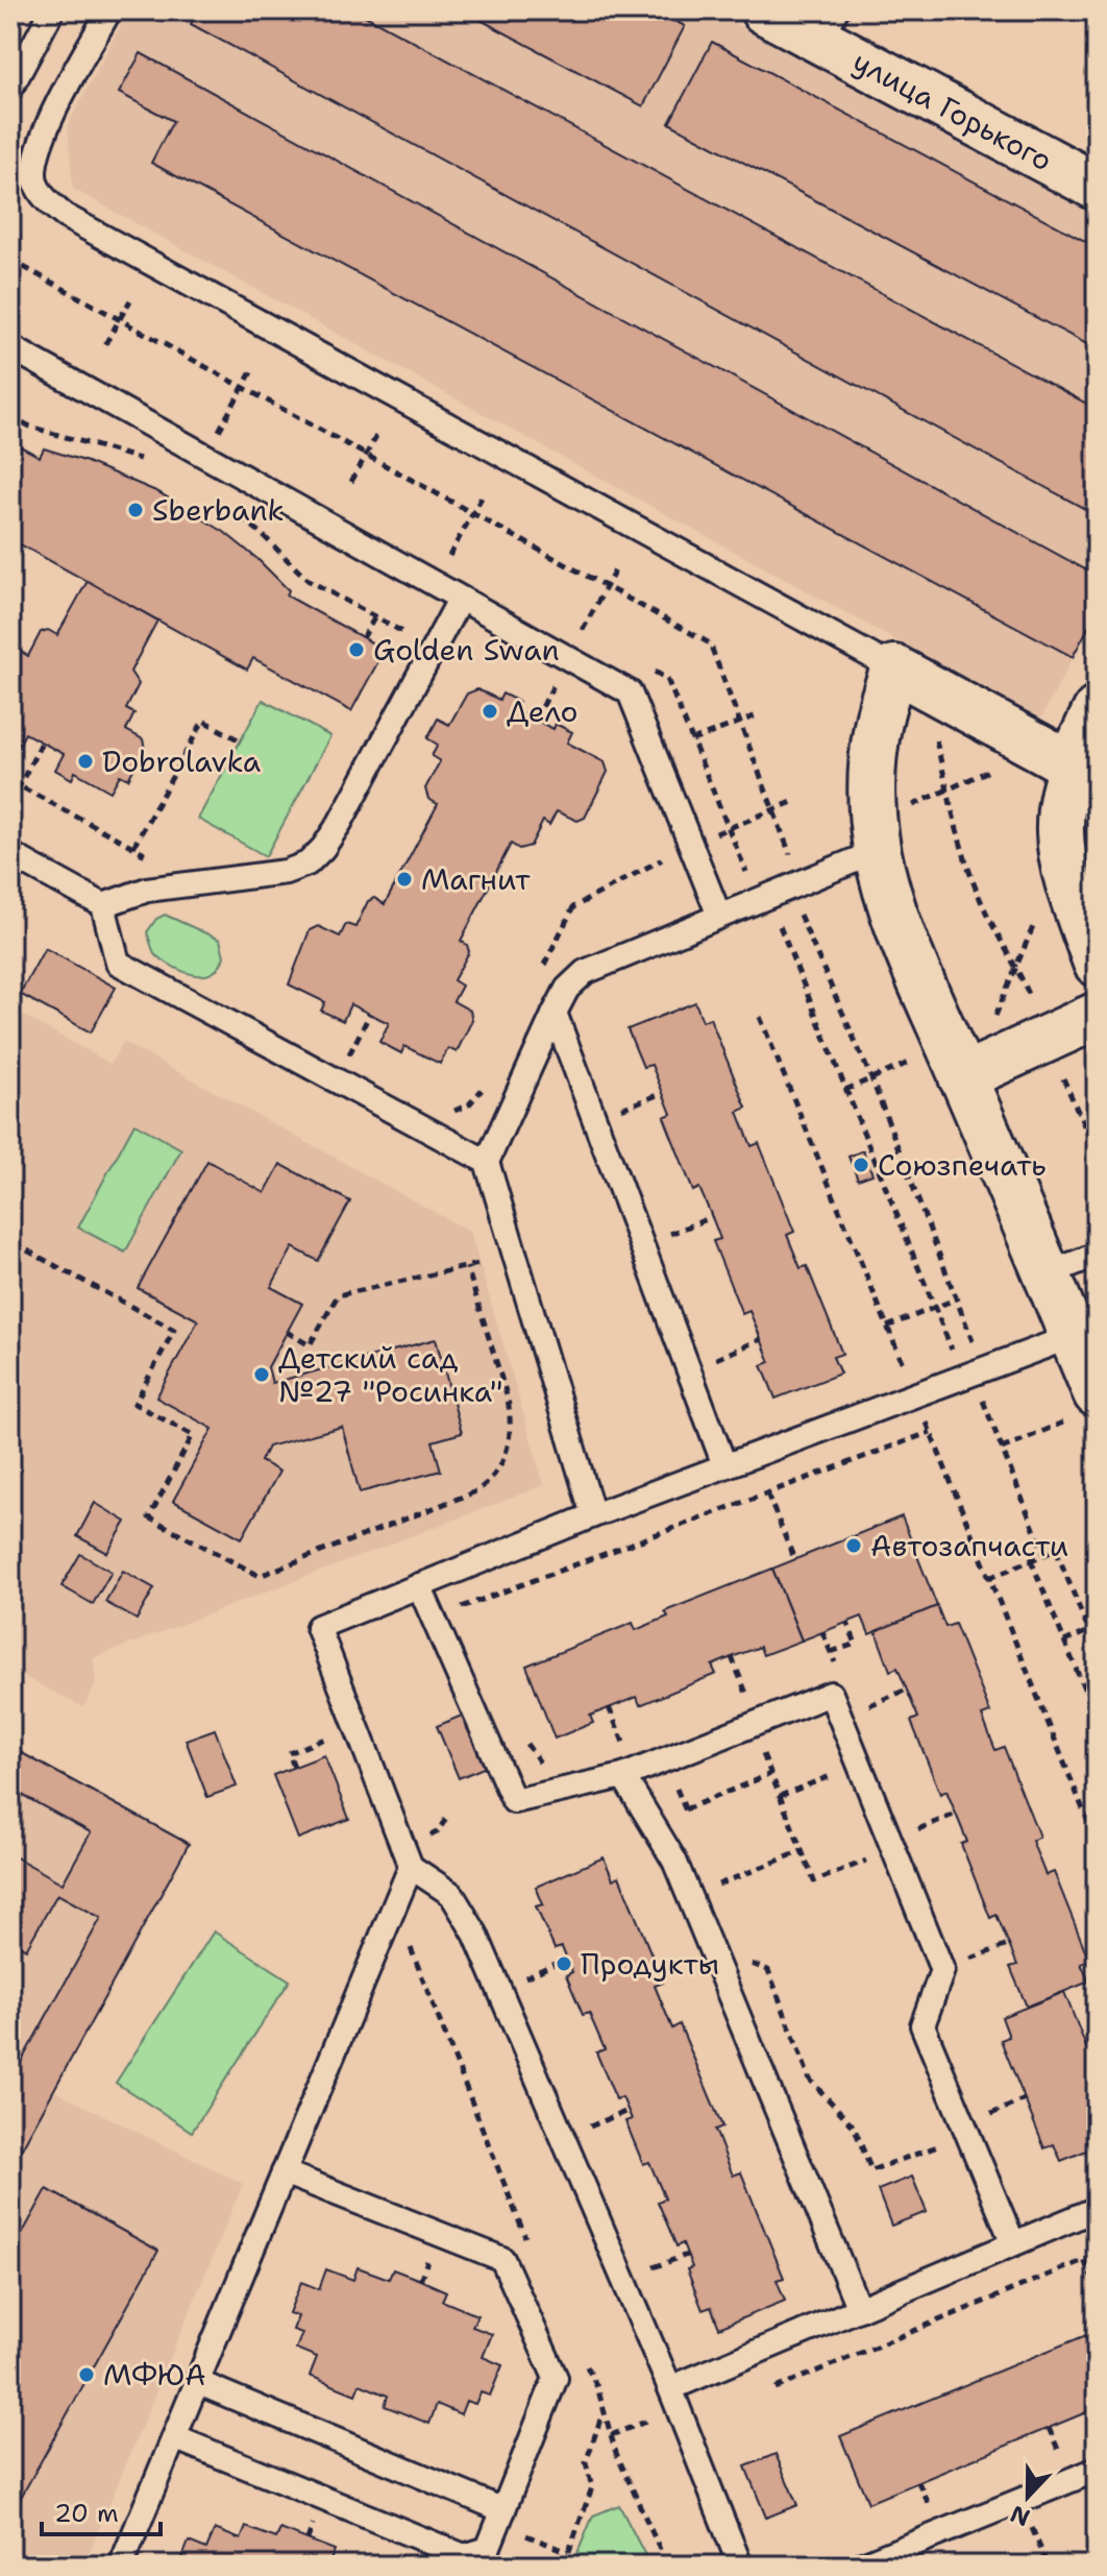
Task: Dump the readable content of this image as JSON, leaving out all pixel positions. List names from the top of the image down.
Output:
{
  "streets": {
    "street": ["улица Горького"]
  },
  "places": [
    "Sberbank",
    "Golden Swan",
    "Дело",
    "Dobrolavka",
    "Магнит",
    "Союзпечать",
    "Детский сад №27 \"Росинка\"",
    "Автозапчасти",
    "Продукты",
    "МФЮА"
  ],
  "scale_bar": "20 m",
  "north": "bottom"
}
